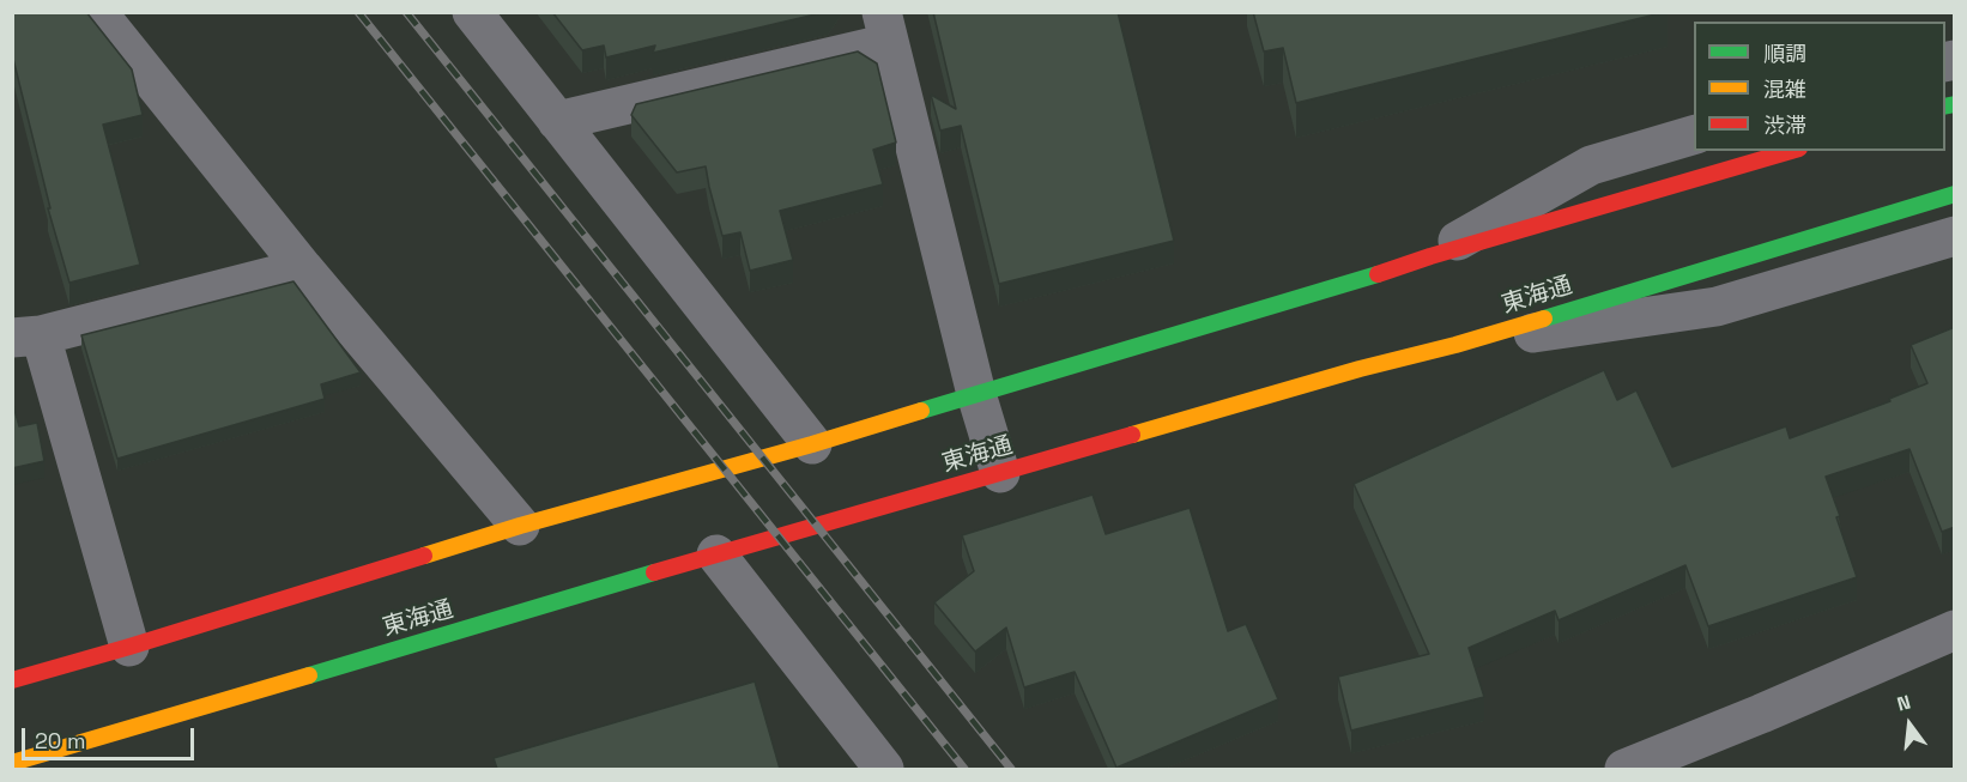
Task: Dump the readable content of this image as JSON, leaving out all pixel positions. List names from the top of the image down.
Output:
{
  "streets": {
    "main road": ["東海通"]
  },
  "legend": ["順調", "混雑", "渋滞"],
  "scale_bar": "20 m",
  "north": "top"
}
